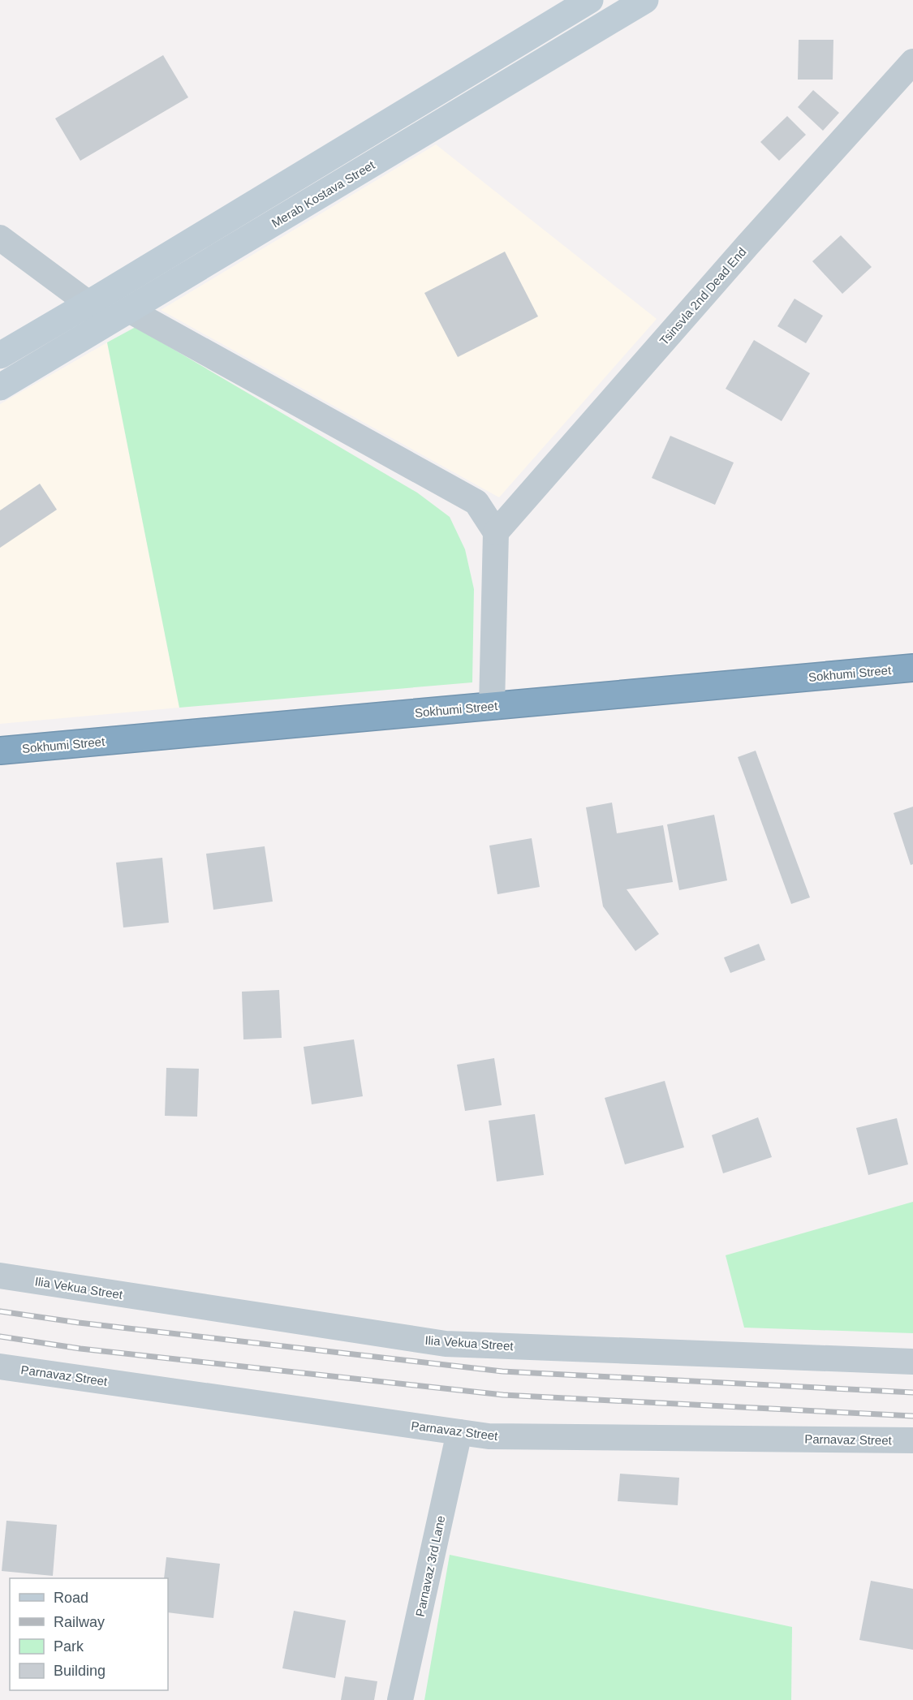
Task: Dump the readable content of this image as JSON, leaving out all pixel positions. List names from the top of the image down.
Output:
{
  "streets": {
    "highway": ["Sokhumi Street"],
    "main road": ["Merab Kostava Street"],
    "street": [
      "Tsinsvla 2nd Dead End",
      "Ilia Vekua Street",
      "Parnavaz Street",
      "Parnavaz 3rd Lane"
    ]
  },
  "crossings": [
    ["Parnavaz Street", "Parnavaz 3rd Lane"]
  ],
  "legend": [
    "Road",
    "Railway",
    "Park",
    "Building"
  ]
}
